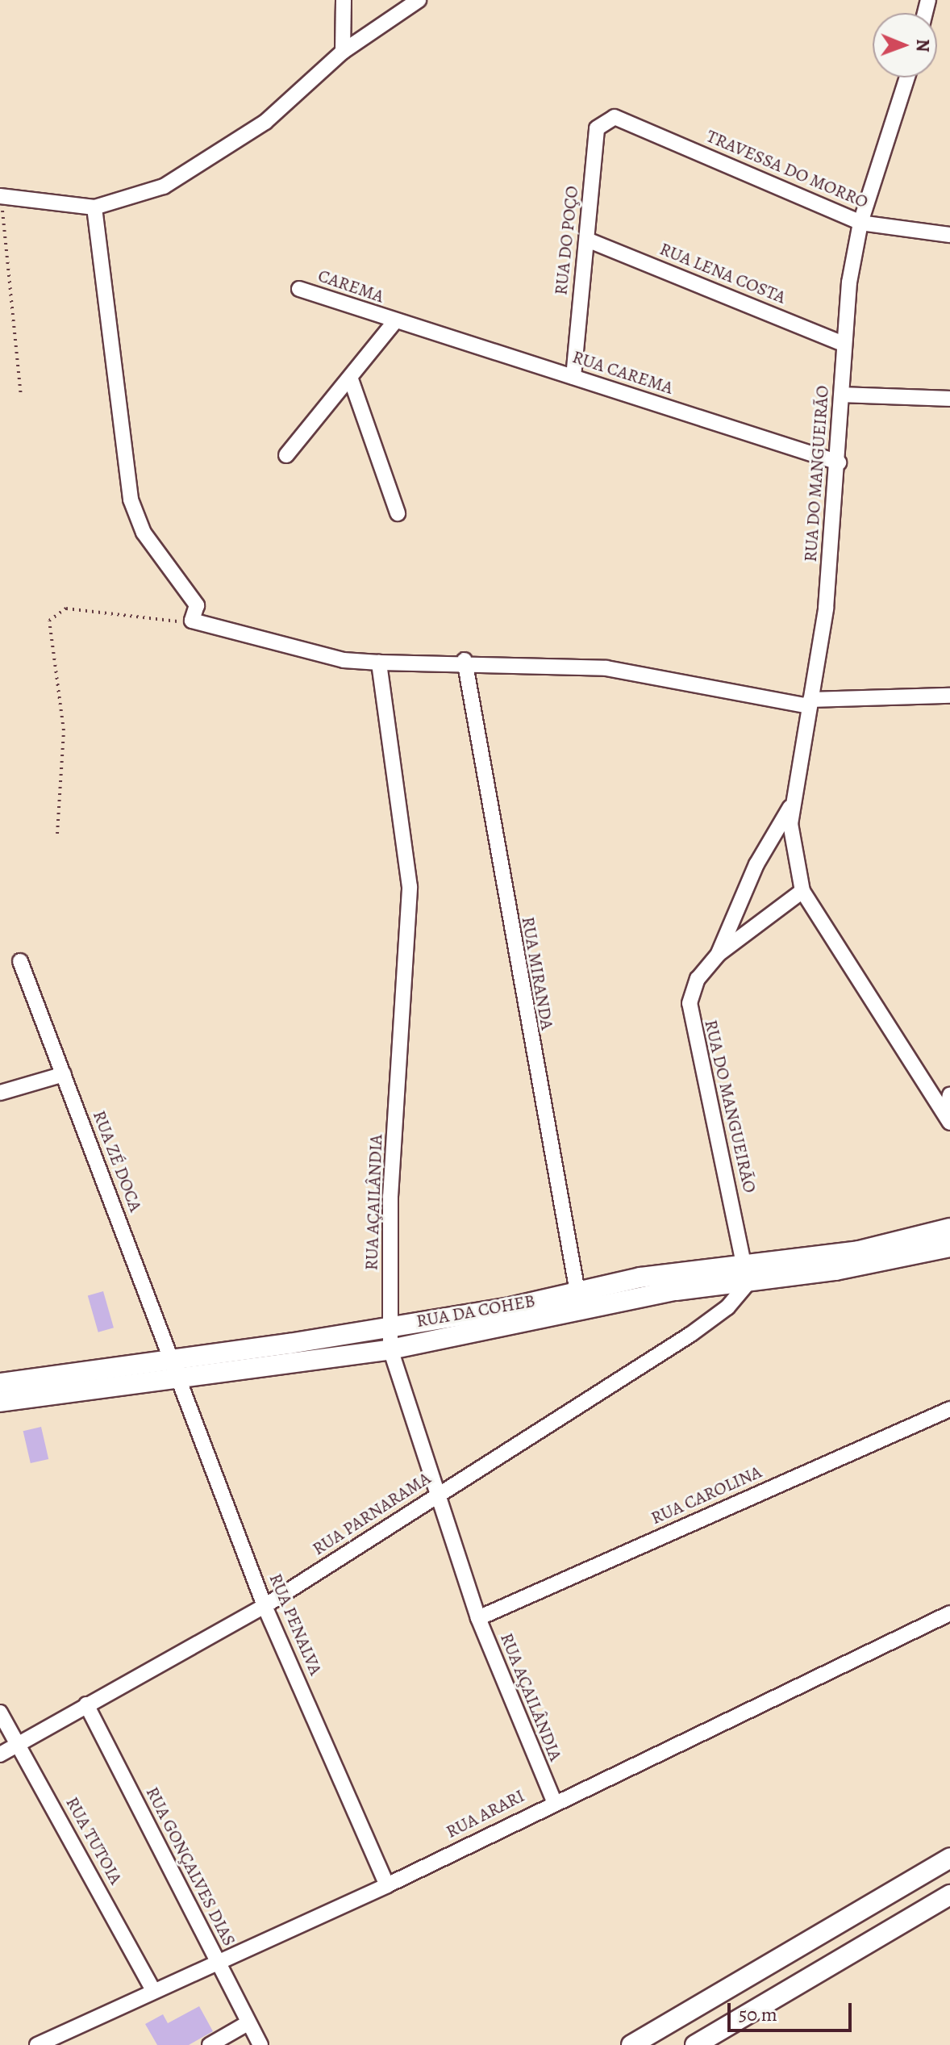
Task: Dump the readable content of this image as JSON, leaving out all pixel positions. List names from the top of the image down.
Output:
{
  "streets": {
    "street": [
      "TRAVESSA DO MORRO",
      "RUA DO POÇO",
      "RUA LENA COSTA",
      "CAREMA",
      "RUA CAREMA",
      "RUA DO MANGUEIRÃO",
      "RUA MIRANDA",
      "RUA ZÉ DOCA",
      "RUA AÇAILÂNDIA",
      "RUA DA COHEB",
      "RUA CAROLINA",
      "RUA PARNARAMA",
      "RUA PENALVA",
      "RUA ARARI",
      "RUA TUTOIA",
      "RUA GONÇALVES DIAS"
    ]
  },
  "crossings": [
    ["TRAVESSA DO MORRO", "RUA DO POÇO"],
    ["TRAVESSA DO MORRO", "RUA DO MANGUEIRÃO"],
    ["RUA DO POÇO", "RUA LENA COSTA"],
    ["RUA DO POÇO", "RUA CAREMA"],
    ["RUA LENA COSTA", "RUA DO MANGUEIRÃO"],
    ["CAREMA", "RUA CAREMA"],
    ["RUA CAREMA", "RUA DO MANGUEIRÃO"],
    ["RUA DO MANGUEIRÃO", "RUA DA COHEB"],
    ["RUA DO MANGUEIRÃO", "RUA PARNARAMA"],
    ["RUA MIRANDA", "RUA DA COHEB"],
    ["RUA ZÉ DOCA", "RUA DA COHEB"],
    ["RUA ZÉ DOCA", "RUA PENALVA"],
    ["RUA AÇAILÂNDIA", "RUA DA COHEB"],
    ["RUA AÇAILÂNDIA", "RUA CAROLINA"],
    ["RUA AÇAILÂNDIA", "RUA PARNARAMA"],
    ["RUA AÇAILÂNDIA", "RUA ARARI"],
    ["RUA DA COHEB", "RUA PARNARAMA"],
    ["RUA DA COHEB", "RUA PENALVA"],
    ["RUA PARNARAMA", "RUA PENALVA"],
    ["RUA PARNARAMA", "RUA TUTOIA"],
    ["RUA PARNARAMA", "RUA GONÇALVES DIAS"],
    ["RUA PENALVA", "RUA ARARI"],
    ["RUA ARARI", "RUA TUTOIA"],
    ["RUA ARARI", "RUA GONÇALVES DIAS"]
  ],
  "scale_bar": "50 m",
  "north": "right"
}
